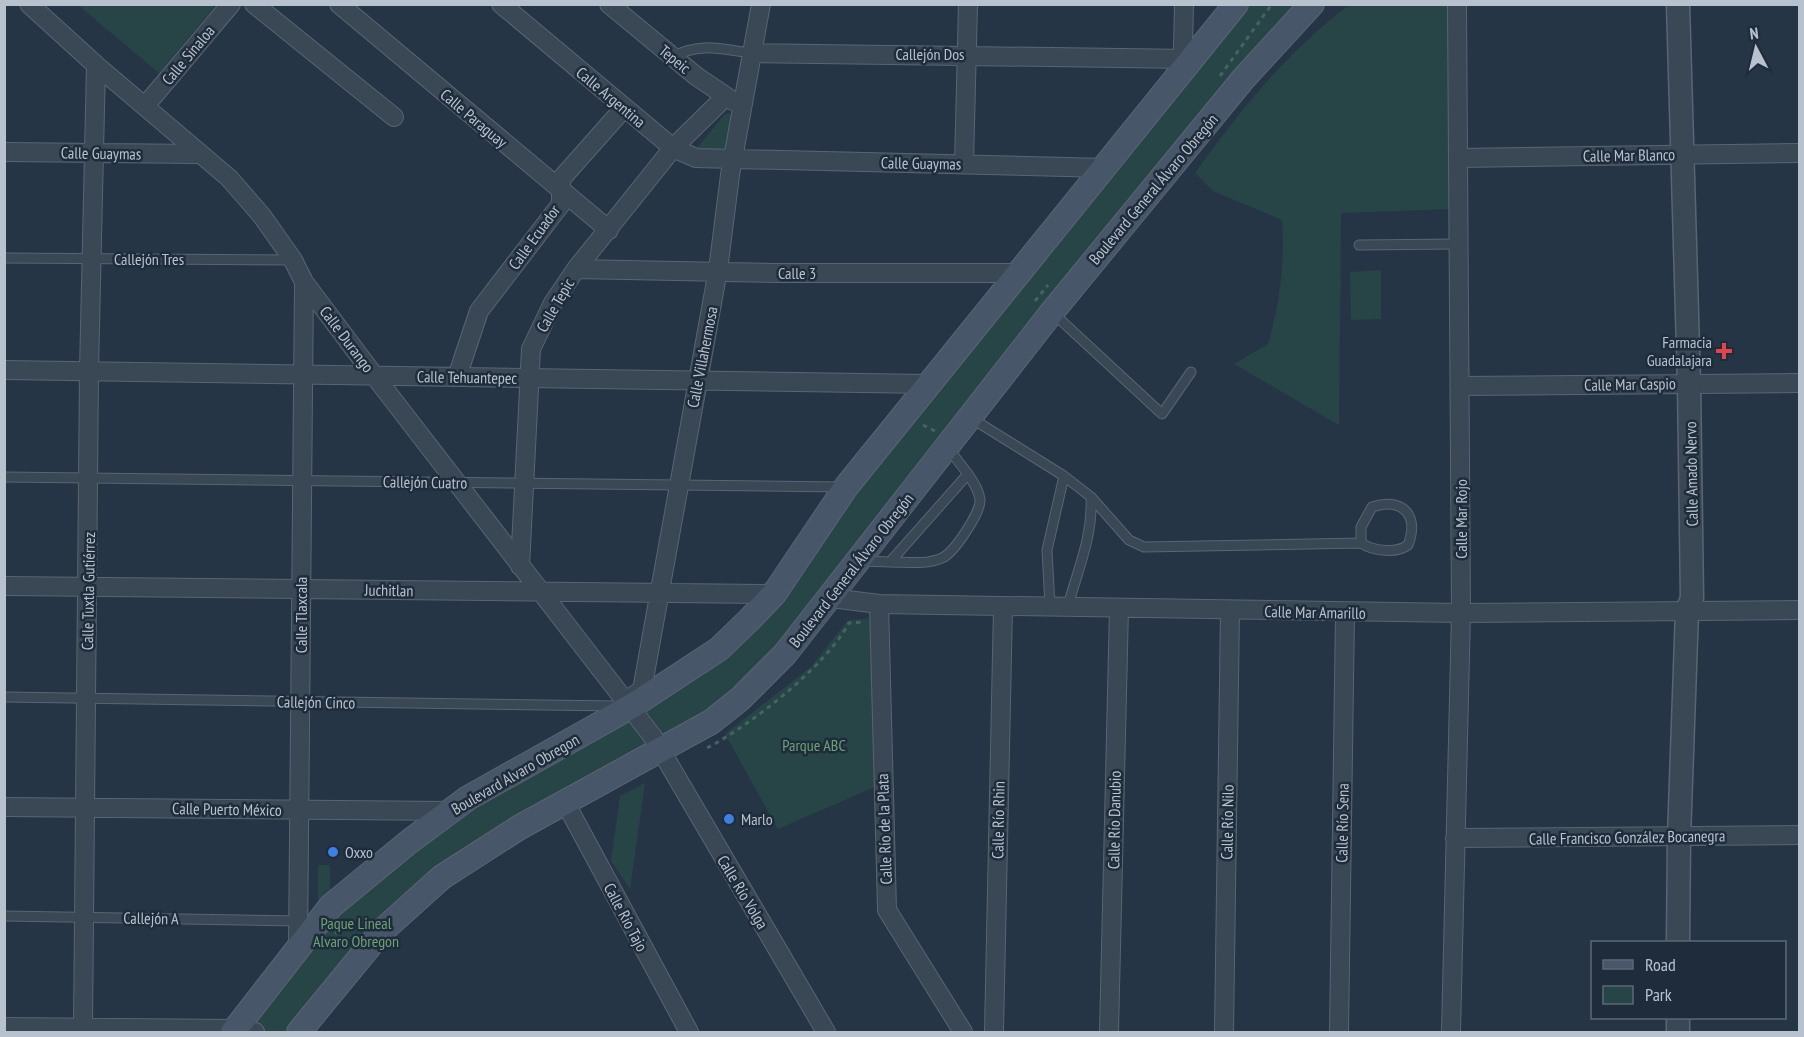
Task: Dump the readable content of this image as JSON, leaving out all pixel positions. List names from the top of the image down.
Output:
{
  "streets": {
    "main road": ["Boulevard General Álvaro Obregón", "Boulevard Alvaro Obregon"],
    "street": [
      "Callejón Dos",
      "Calle Sinaloa",
      "Tepeic",
      "Calle Argentina",
      "Calle Paraguay",
      "Calle Guaymas",
      "Calle Mar Blanco",
      "Calle Ecuador",
      "Calle 3",
      "Calle Tepic",
      "Calle Durango",
      "Calle Villahermosa",
      "Calle Tehuantepec",
      "Calle Mar Caspio",
      "Calle Amado Nervo",
      "Calle Mar Rojo",
      "Juchitlan",
      "Calle Tuxtla Gutiérrez",
      "Calle Mar Amarillo",
      "Calle Tlaxcala",
      "Calle Puerto México",
      "Calle Río Rhin",
      "Calle Río Danubio",
      "Calle Río Nilo",
      "Calle Río Sena",
      "Calle Río de la Plata",
      "Calle Francisco González Bocanegra",
      "Calle Río Volga",
      "Calle Río Tajo"
    ],
    "lane": [
      "Callejón Tres",
      "Callejón Cuatro",
      "Callejón Cinco",
      "Callejón A"
    ]
  },
  "crossings": [
    ["Callejón Dos", "Tepeic"],
    ["Callejón Dos", "Calle Villahermosa"],
    ["Calle Sinaloa", "Calle Durango"],
    ["Tepeic", "Calle Tepic"],
    ["Tepeic", "Calle Villahermosa"],
    ["Calle Argentina", "Calle Guaymas"],
    ["Calle Argentina", "Calle Ecuador"],
    ["Calle Argentina", "Calle Tepic"],
    ["Calle Argentina", "Calle Villahermosa"],
    ["Calle Paraguay", "Calle Ecuador"],
    ["Calle Paraguay", "Calle Tepic"],
    ["Calle Guaymas", "Calle Durango"],
    ["Calle Guaymas", "Calle Villahermosa"],
    ["Calle Guaymas", "Calle Tuxtla Gutiérrez"],
    ["Calle Mar Blanco", "Calle Amado Nervo"],
    ["Calle Mar Blanco", "Calle Mar Rojo"],
    ["Boulevard General Álvaro Obregón", "Calle Mar Amarillo"],
    ["Boulevard General Álvaro Obregón", "Calle Río Volga"],
    ["Boulevard General Álvaro Obregón", "Calle Río Tajo"],
    ["Calle Ecuador", "Calle Tehuantepec"],
    ["Callejón Tres", "Calle Durango"],
    ["Callejón Tres", "Calle Tuxtla Gutiérrez"],
    ["Calle 3", "Calle Tepic"],
    ["Calle 3", "Calle Villahermosa"],
    ["Calle Tepic", "Calle Durango"],
    ["Calle Tepic", "Calle Tehuantepec"],
    ["Calle Tepic", "Callejón Cuatro"],
    ["Calle Durango", "Calle Villahermosa"],
    ["Calle Durango", "Calle Tehuantepec"],
    ["Calle Durango", "Callejón Cuatro"],
    ["Calle Durango", "Juchitlan"],
    ["Calle Durango", "Calle Tuxtla Gutiérrez"],
    ["Calle Durango", "Calle Tlaxcala"],
    ["Calle Durango", "Callejón Cinco"],
    ["Calle Durango", "Boulevard Alvaro Obregon"],
    ["Calle Durango", "Calle Río Volga"],
    ["Calle Villahermosa", "Calle Tehuantepec"],
    ["Calle Villahermosa", "Callejón Cuatro"],
    ["Calle Villahermosa", "Juchitlan"],
    ["Calle Villahermosa", "Callejón Cinco"],
    ["Calle Villahermosa", "Boulevard Alvaro Obregon"],
    ["Calle Villahermosa", "Calle Río Volga"],
    ["Calle Tehuantepec", "Calle Tuxtla Gutiérrez"],
    ["Calle Tehuantepec", "Calle Tlaxcala"],
    ["Calle Mar Caspio", "Calle Amado Nervo"],
    ["Calle Mar Caspio", "Calle Mar Rojo"],
    ["Calle Amado Nervo", "Calle Mar Amarillo"],
    ["Calle Amado Nervo", "Calle Francisco González Bocanegra"],
    ["Callejón Cuatro", "Calle Tuxtla Gutiérrez"],
    ["Callejón Cuatro", "Calle Tlaxcala"],
    ["Calle Mar Rojo", "Calle Mar Amarillo"],
    ["Calle Mar Rojo", "Calle Francisco González Bocanegra"],
    ["Juchitlan", "Calle Tuxtla Gutiérrez"],
    ["Juchitlan", "Calle Tlaxcala"],
    ["Calle Tuxtla Gutiérrez", "Callejón Cinco"],
    ["Calle Tuxtla Gutiérrez", "Calle Puerto México"],
    ["Calle Tuxtla Gutiérrez", "Callejón A"],
    ["Calle Mar Amarillo", "Calle Río Rhin"],
    ["Calle Mar Amarillo", "Calle Río Danubio"],
    ["Calle Mar Amarillo", "Calle Río Nilo"],
    ["Calle Mar Amarillo", "Calle Río Sena"],
    ["Calle Mar Amarillo", "Calle Río de la Plata"],
    ["Calle Tlaxcala", "Callejón Cinco"],
    ["Calle Tlaxcala", "Boulevard Alvaro Obregon"],
    ["Calle Tlaxcala", "Calle Puerto México"],
    ["Calle Tlaxcala", "Callejón A"],
    ["Callejón Cinco", "Boulevard Alvaro Obregon"],
    ["Callejón Cinco", "Calle Río Volga"],
    ["Boulevard Alvaro Obregon", "Calle Puerto México"],
    ["Boulevard Alvaro Obregon", "Calle Río Volga"]
  ],
  "parks": ["Parque ABC", "Paque Lineal Alvaro Obregon"],
  "places": {
    "health": ["Farmacia Guadalajara"],
    "other": ["Marlo", "Oxxo"]
  },
  "legend": ["Road", "Park"],
  "north": "top"
}
